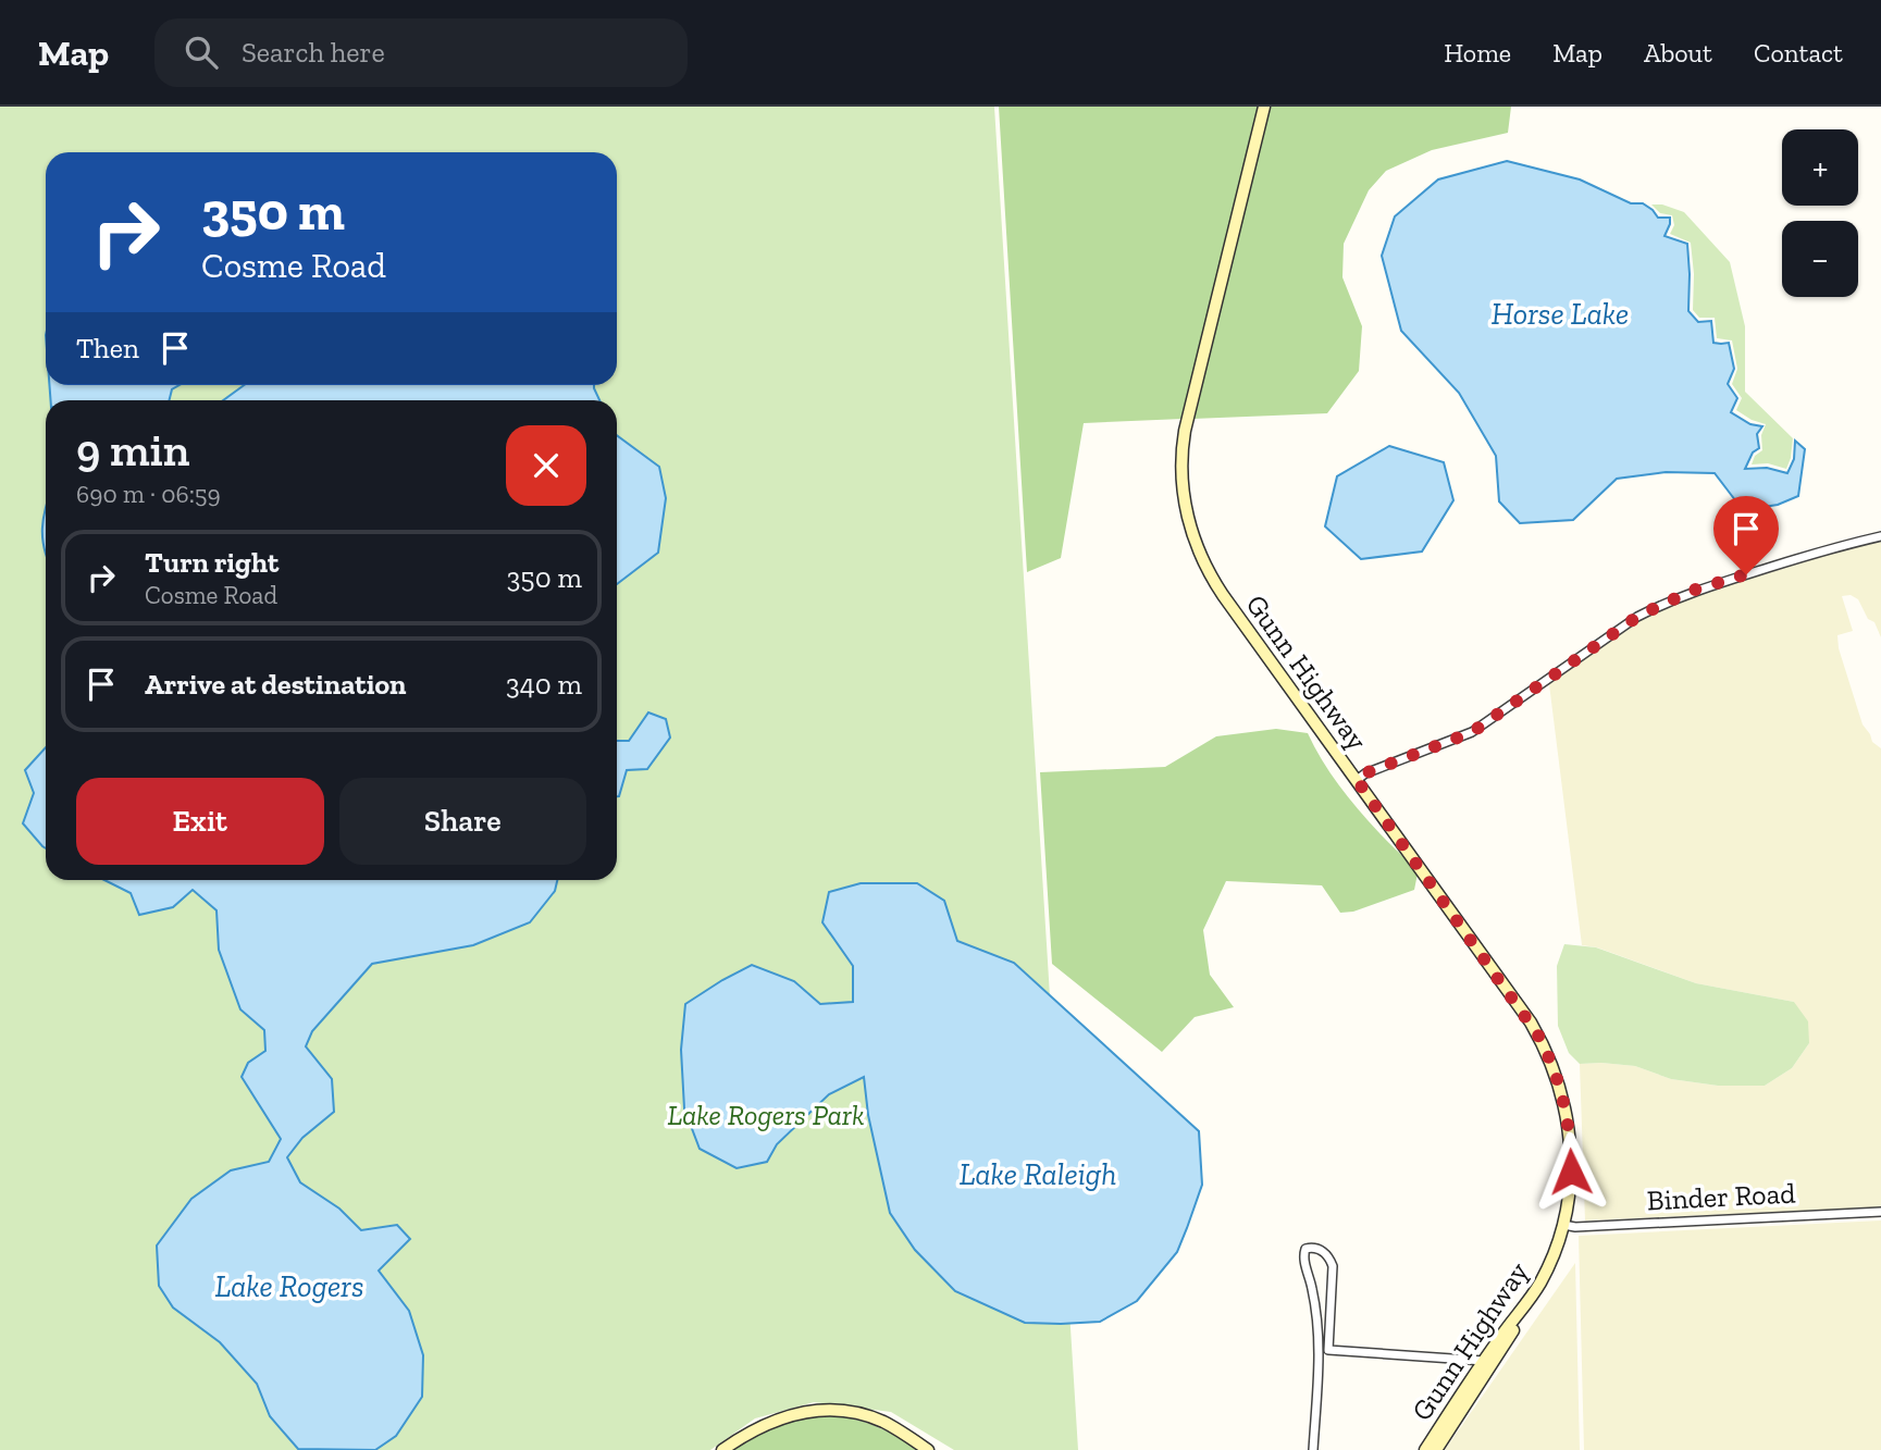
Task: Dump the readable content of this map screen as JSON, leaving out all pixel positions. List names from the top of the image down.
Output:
{
  "streets": {
    "main road": ["Gunn Highway"],
    "street": ["Binder Road"]
  },
  "crossings": [
    ["Gunn Highway", "Binder Road"]
  ],
  "water": ["Horse Lake", "Lake Raleigh", "Lake Rogers"],
  "parks": ["Lake Rogers Park"],
  "page": {
    "header": "Map",
    "search": "Search here",
    "nav": [
      "Home",
      "Map",
      "About",
      "Contact"
    ],
    "map_buttons": ["+", "−"],
    "turn": ["350 m", "Cosme Road"],
    "then": "Then",
    "heading": ["9 min", "690 m · 06:59"],
    "list": [
      {
        "name": "Turn right",
        "note": "Cosme Road",
        "value": "350 m"
      },
      {
        "name": "Arrive at destination",
        "value": "340 m"
      }
    ],
    "buttons": ["Exit", "Share"]
  }
}
